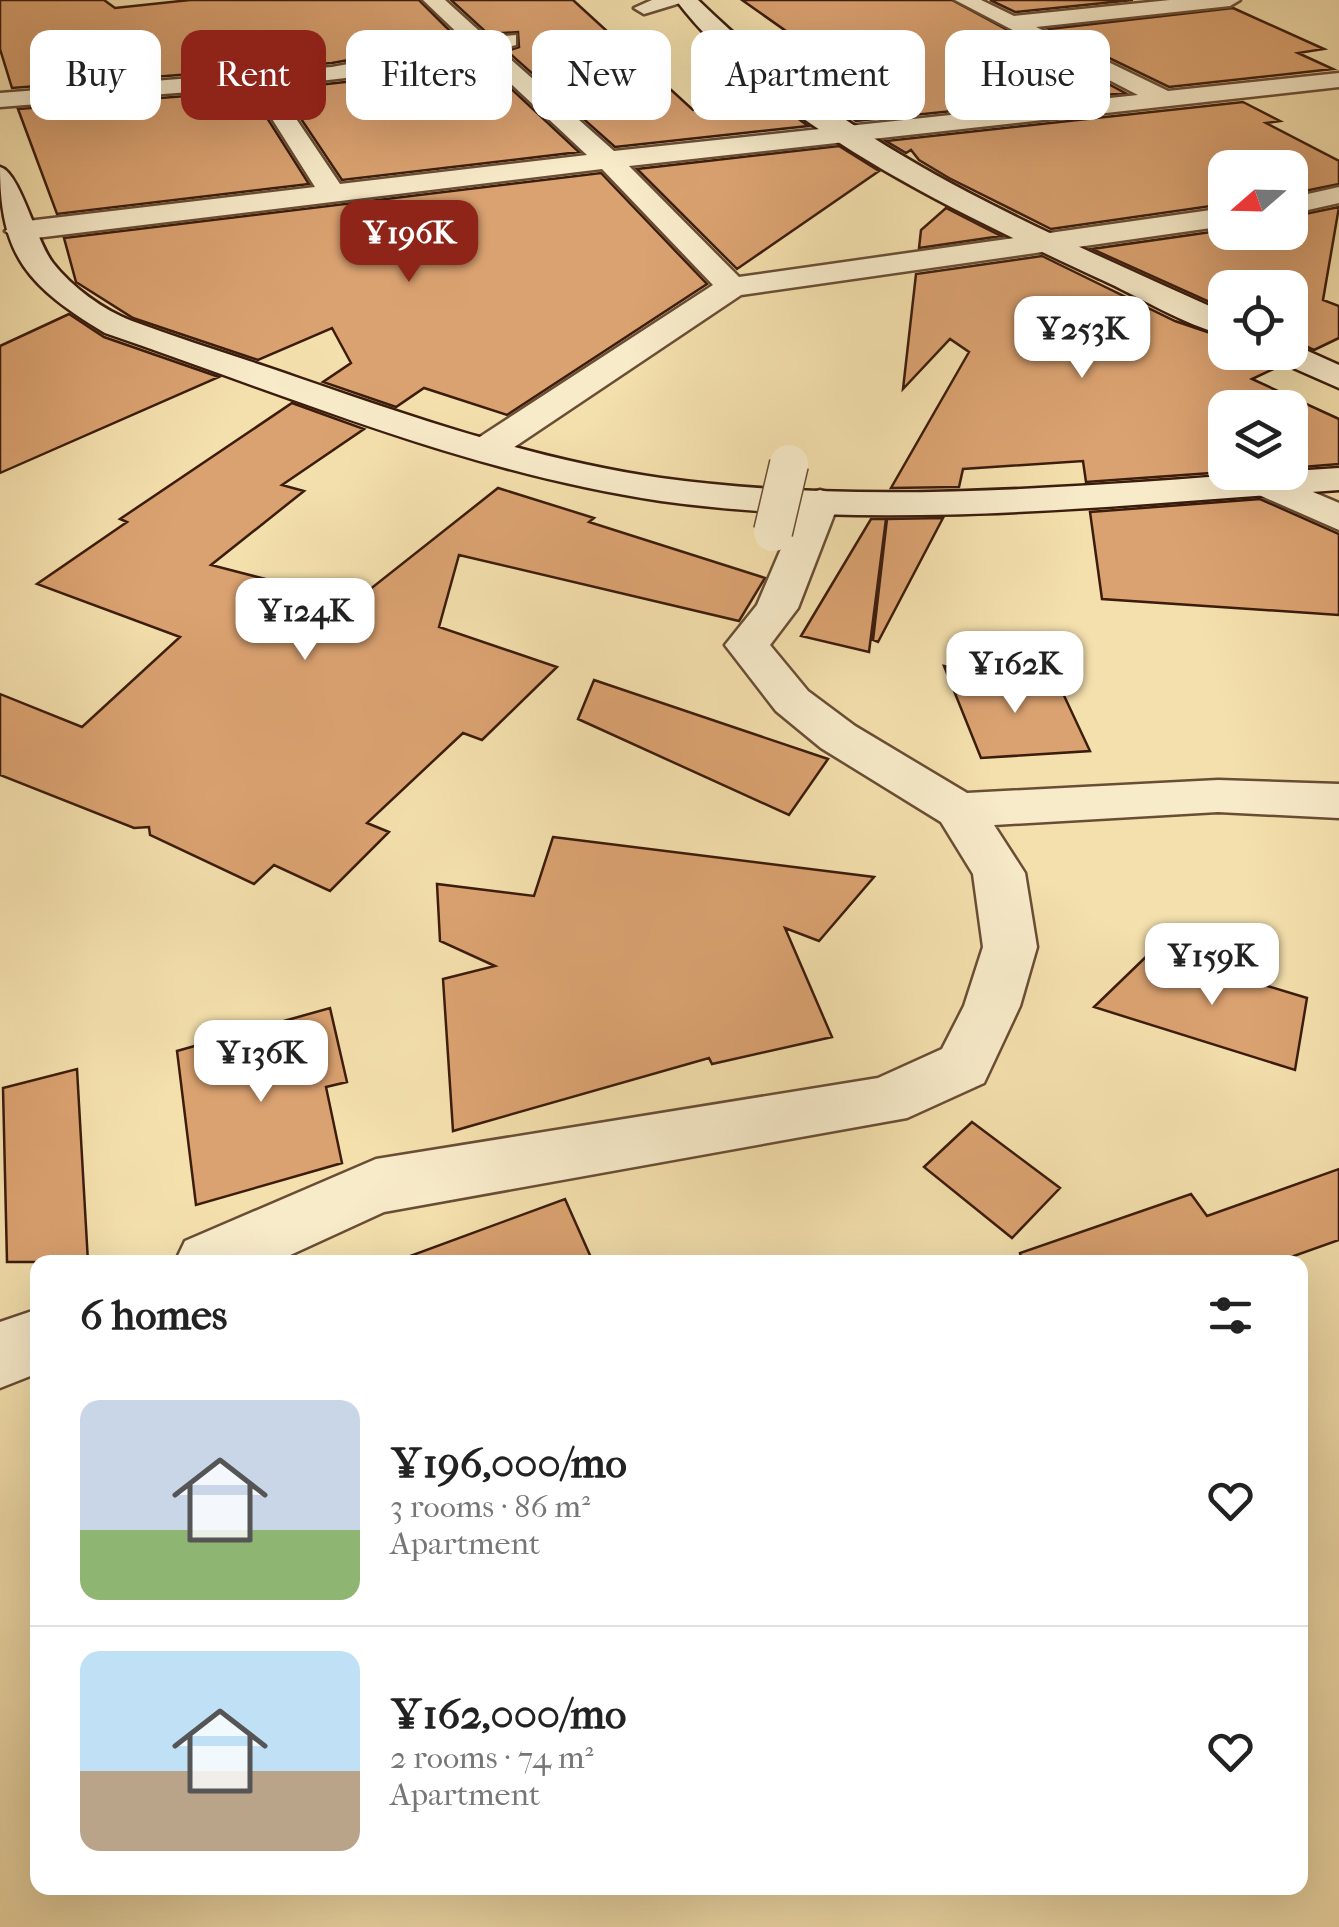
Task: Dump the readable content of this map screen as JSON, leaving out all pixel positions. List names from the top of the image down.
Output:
{
  "north": "left",
  "page": {
    "chip": [
      "Buy",
      "Rent",
      "Filters",
      "New",
      "Apartment",
      "House"
    ],
    "price": [
      "¥196K",
      "¥253K",
      "¥124K",
      "¥162K",
      "¥159K",
      "¥136K"
    ],
    "heading": "6 homes",
    "list": [
      {
        "name": "¥196,000/mo",
        "note": "3 rooms · 86 m² · Apartment"
      },
      {
        "name": "¥162,000/mo",
        "note": "2 rooms · 74 m² · Apartment"
      }
    ]
  }
}
